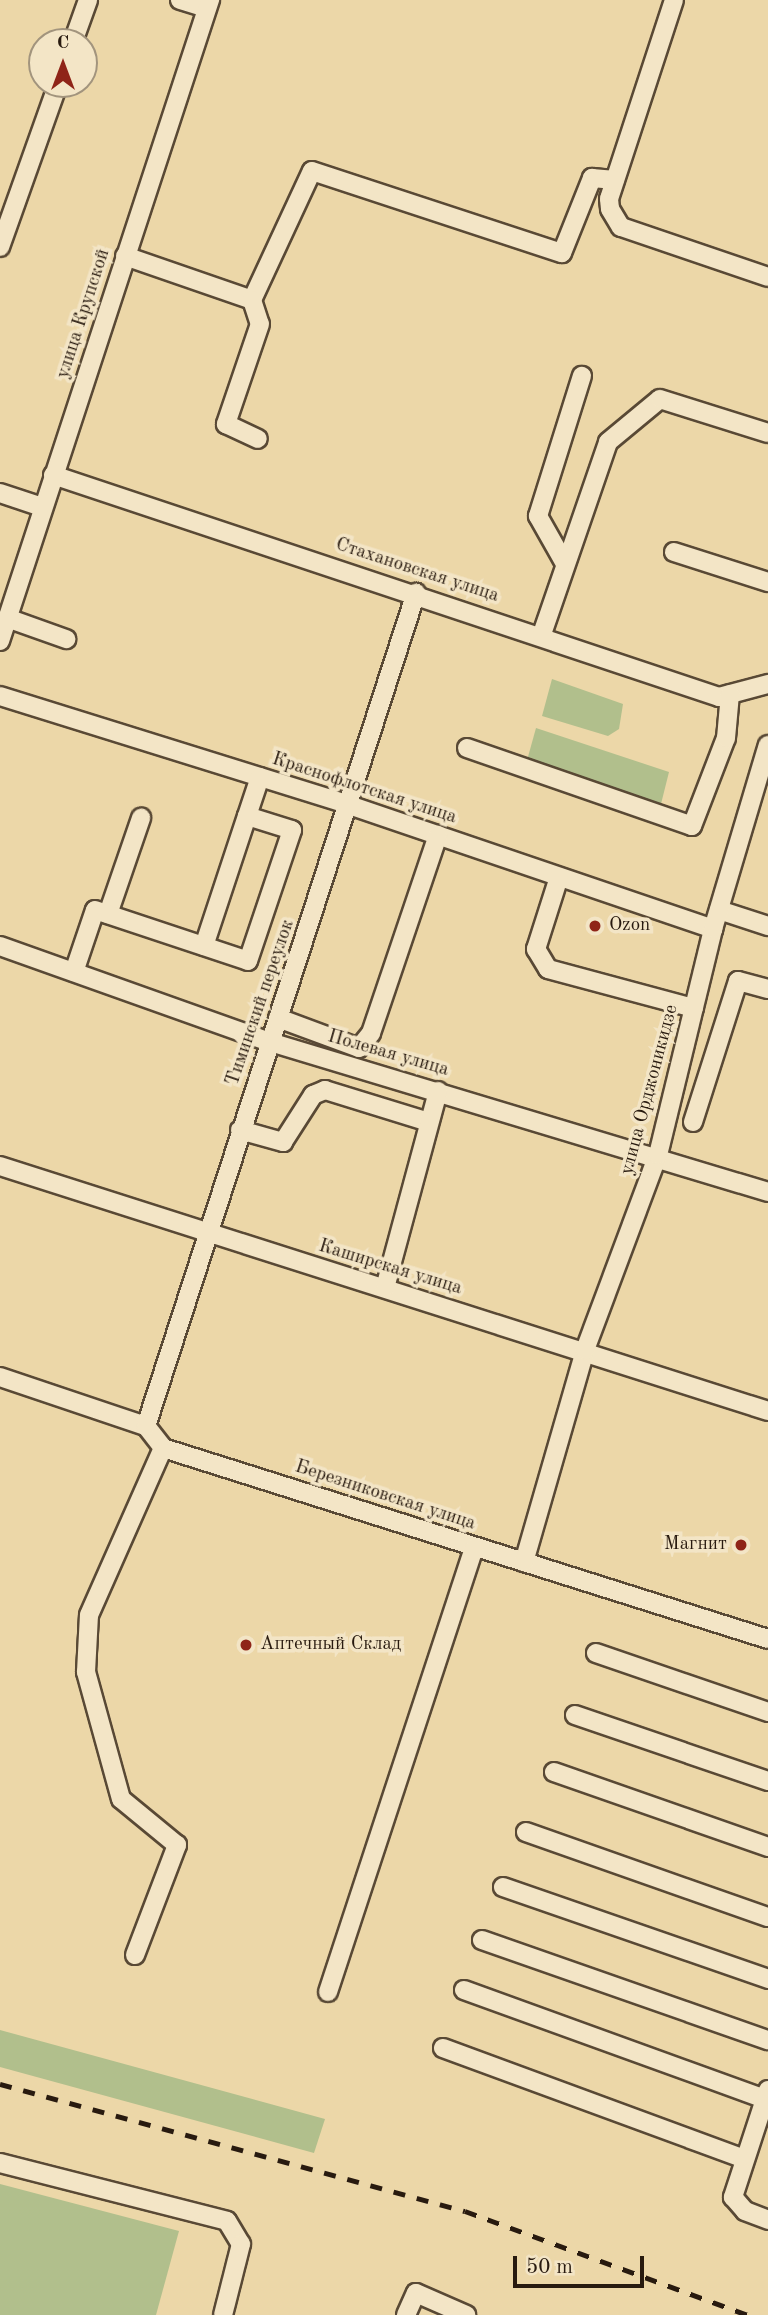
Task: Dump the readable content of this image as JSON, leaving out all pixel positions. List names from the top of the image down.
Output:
{
  "streets": {
    "street": [
      "улица Крупской",
      "Стахановская улица",
      "Краснофлотская улица",
      "Тиминский переулок",
      "Полевая улица",
      "улица Орджоникидзе",
      "Каширская улица",
      "Березниковская улица"
    ]
  },
  "crossings": [
    ["улица Крупской", "Стахановская улица"],
    ["Стахановская улица", "Тиминский переулок"],
    ["Краснофлотская улица", "Тиминский переулок"],
    ["Краснофлотская улица", "улица Орджоникидзе"],
    ["Тиминский переулок", "Полевая улица"],
    ["Тиминский переулок", "Каширская улица"],
    ["Полевая улица", "улица Орджоникидзе"],
    ["улица Орджоникидзе", "Каширская улица"],
    ["улица Орджоникидзе", "Березниковская улица"]
  ],
  "places": ["Ozon", "Магнит", "Аптечный Склад"],
  "scale_bar": "50 m",
  "north": "top"
}
